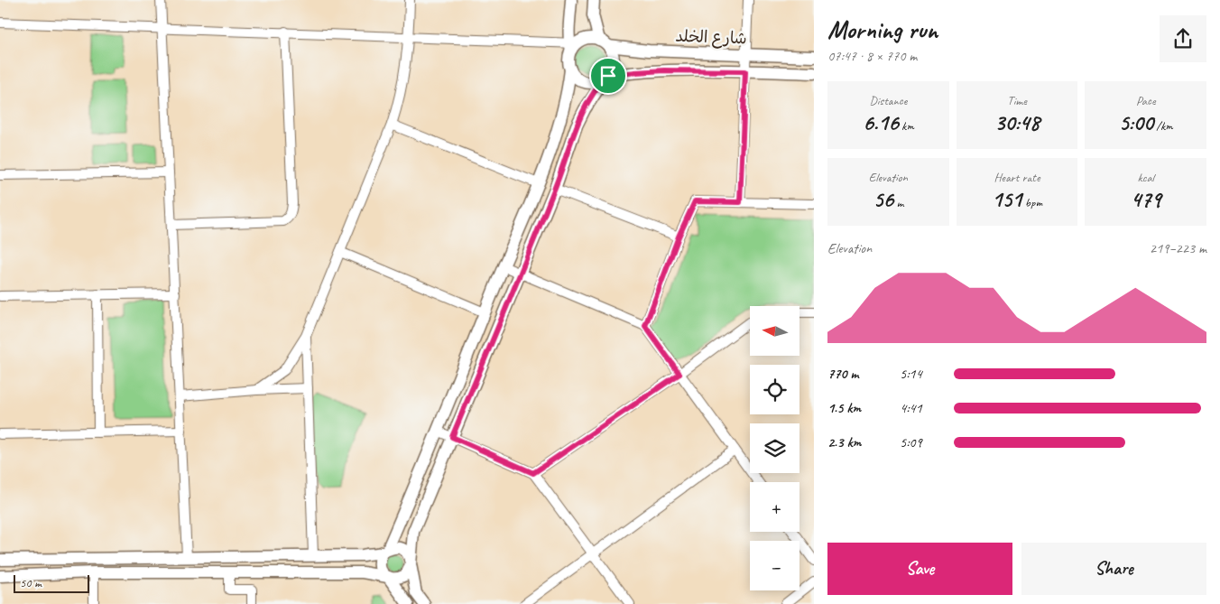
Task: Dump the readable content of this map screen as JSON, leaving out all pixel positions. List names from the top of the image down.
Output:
{
  "streets": {
    "street": ["شارع الخلد"]
  },
  "scale_bar": "50 m",
  "north": "left",
  "page": {
    "heading": ["Morning run", "07:47 · 8 × 770 m"],
    "stats": [
      ["Distance", "6.16 km"],
      ["Time", "30:48"],
      ["Pace", "5:00 /km"],
      ["Elevation", "56 m"],
      ["Heart rate", "151 bpm"],
      ["kcal", "479"]
    ],
    "chart": ["Elevation", "219–223 m"],
    "map_buttons": ["+", "−"],
    "list": [
      {
        "name": "770 m",
        "note": "5:14"
      },
      {
        "name": "1.5 km",
        "note": "4:41"
      },
      {
        "name": "2.3 km",
        "note": "5:09"
      }
    ],
    "buttons": ["Save", "Share"],
    "scale": "50 m"
  }
}
